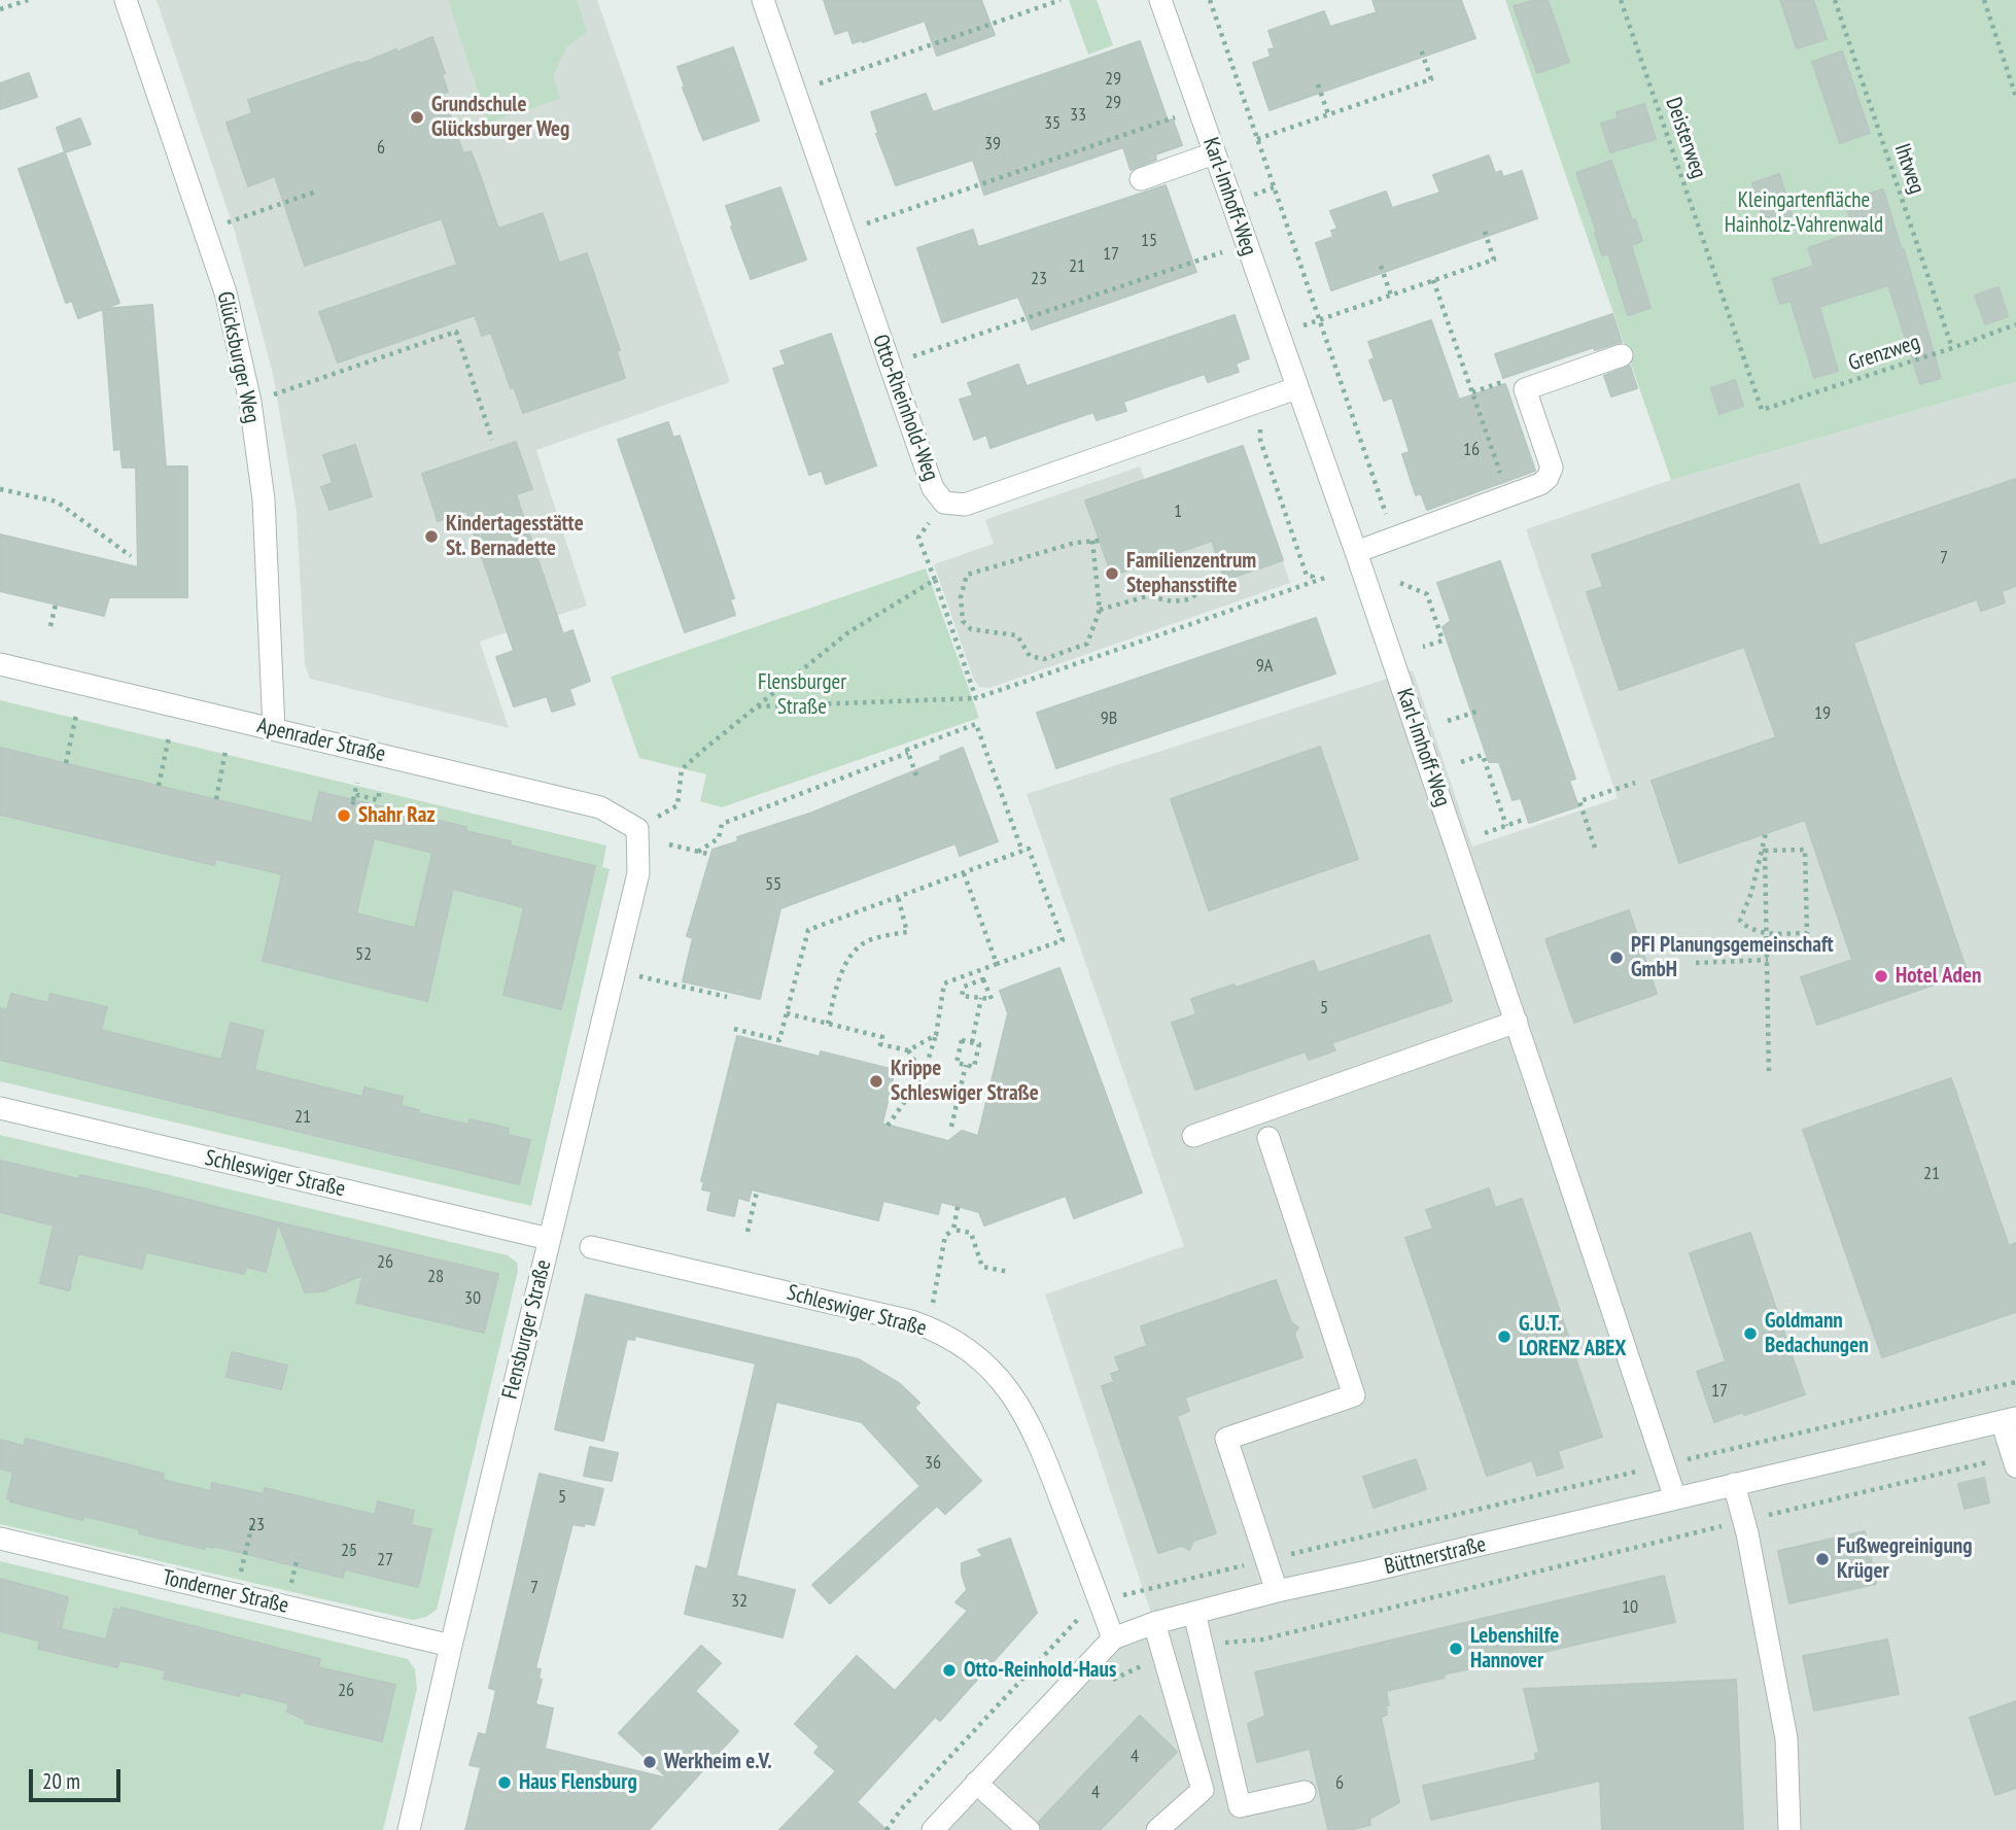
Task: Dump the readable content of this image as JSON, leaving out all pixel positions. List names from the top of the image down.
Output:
{
  "streets": {
    "street": [
      "Karl-Imhoff-Weg",
      "Glücksburger Weg",
      "Otto-Rheinhold-Weg",
      "Apenrader Straße",
      "Schleswiger Straße",
      "Flensburger Straße",
      "Büttnerstraße",
      "Tonderner Straße"
    ],
    "path": ["Deisterweg", "Ihtweg", "Grenzweg"]
  },
  "crossings": [
    ["Deisterweg", "Grenzweg"],
    ["Ihtweg", "Grenzweg"],
    ["Karl-Imhoff-Weg", "Otto-Rheinhold-Weg"],
    ["Karl-Imhoff-Weg", "Büttnerstraße"],
    ["Glücksburger Weg", "Apenrader Straße"],
    ["Apenrader Straße", "Flensburger Straße"],
    ["Schleswiger Straße", "Flensburger Straße"],
    ["Schleswiger Straße", "Büttnerstraße"],
    ["Flensburger Straße", "Tonderner Straße"]
  ],
  "parks": ["Kleingartenfläche Hainholz-Vahrenwald", "Flensburger Straße"],
  "places": [
    "Grundschule Glücksburger Weg",
    "Kindertagesstätte St. Bernadette",
    "Familienzentrum Stephansstifte",
    "Shahr Raz",
    "PFI Planungsgemeinschaft GmbH",
    "Hotel Aden",
    "Krippe Schleswiger Straße",
    "Goldmann Bedachungen",
    "G.U.T. LORENZ ABEX",
    "Fußwegreinigung Krüger",
    "Lebenshilfe Hannover",
    "Otto-Reinhold-Haus",
    "Werkheim e.V.",
    "Haus Flensburg"
  ],
  "house_numbers": [
    "29",
    "29",
    "33",
    "35",
    "39",
    "6",
    "15",
    "17",
    "21",
    "23",
    "16",
    "1",
    "7",
    "9A",
    "19",
    "9B",
    "55",
    "52",
    "5",
    "21",
    "21",
    "26",
    "28",
    "30",
    "17",
    "36",
    "5",
    "23",
    "25",
    "27",
    "7",
    "32",
    "10",
    "26",
    "4",
    "6",
    "4"
  ],
  "scale_bar": "20 m"
}
